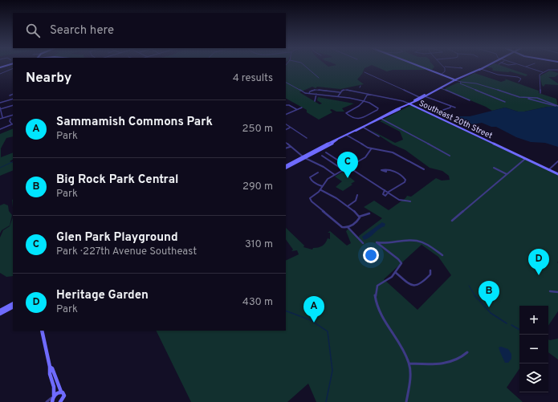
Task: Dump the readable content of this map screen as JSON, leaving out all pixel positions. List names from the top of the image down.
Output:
{
  "streets": {
    "main road": ["Southeast 20th Street"]
  },
  "page": {
    "search": "Search here",
    "heading": ["Nearby", "4 results"],
    "list": [
      {
        "mark": "A",
        "name": "Sammamish Commons Park",
        "note": "Park",
        "value": "250 m"
      },
      {
        "mark": "B",
        "name": "Big Rock Park Central",
        "note": "Park",
        "value": "290 m"
      },
      {
        "mark": "C",
        "name": "Glen Park Playground",
        "note": "Park · 227th Avenue Southeast",
        "value": "310 m"
      },
      {
        "mark": "D",
        "name": "Heritage Garden",
        "note": "Park",
        "value": "430 m"
      }
    ],
    "pins": [
      "C",
      "D",
      "B",
      "A"
    ],
    "map_buttons": ["+", "−"]
  }
}
